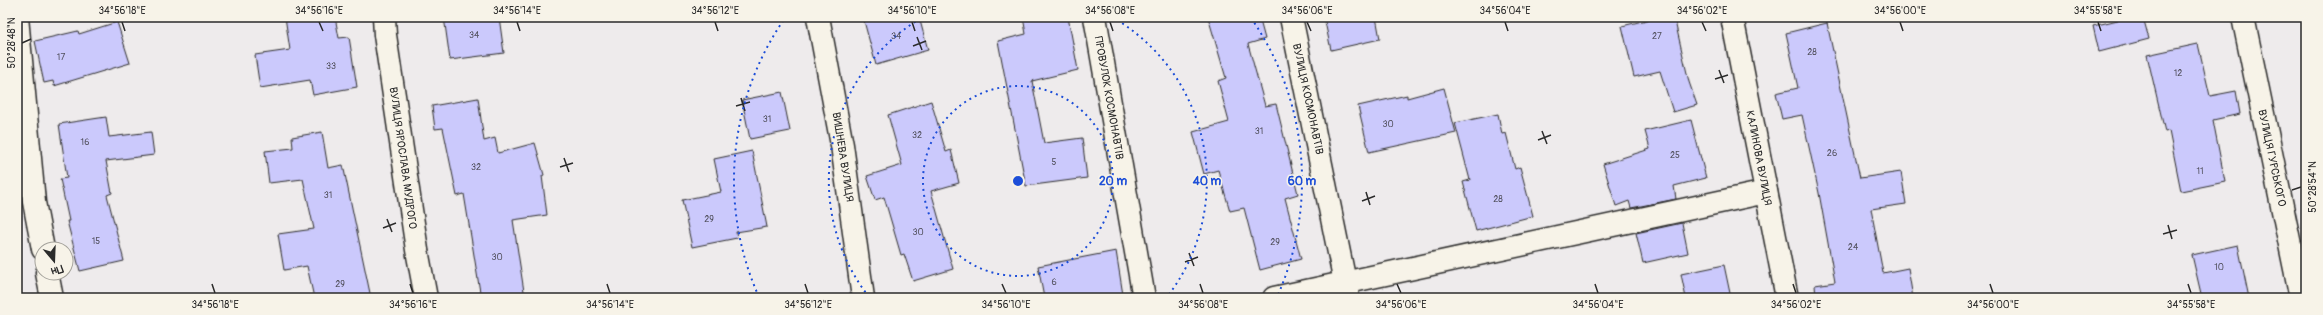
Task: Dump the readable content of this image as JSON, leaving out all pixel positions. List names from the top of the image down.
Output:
{
  "streets": {
    "street": [
      "ПРОВУЛОК КОСМОНАВТІВ",
      "ВУЛИЦЯ КОСМОНАВТІВ",
      "ВИШНЕВА ВУЛИЦЯ",
      "ВУЛИЦЯ ЯРОСЛАВА МУДРОГО",
      "КАЛИНОВА ВУЛИЦЯ",
      "ВУЛИЦЯ ГУРСЬКОГО"
    ]
  },
  "house_numbers": [
    "34",
    "34",
    "27",
    "28",
    "17",
    "33",
    "12",
    "31",
    "30",
    "31",
    "32",
    "16",
    "26",
    "25",
    "5",
    "32",
    "11",
    "31",
    "28",
    "29",
    "30",
    "15",
    "29",
    "24",
    "30",
    "10",
    "6",
    "29"
  ],
  "north": "bottom",
  "coordinates": [
    "34°56'18\"E",
    "34°56'16\"E",
    "34°56'14\"E",
    "34°56'12\"E",
    "34°56'10\"E",
    "34°56'08\"E",
    "34°56'06\"E",
    "34°56'04\"E",
    "34°56'02\"E",
    "34°56'00\"E",
    "34°55'58\"E",
    "50°28'48\"N",
    "50°28'54\"N"
  ],
  "rings": ["20 m", "40 m", "60 m"]
}
